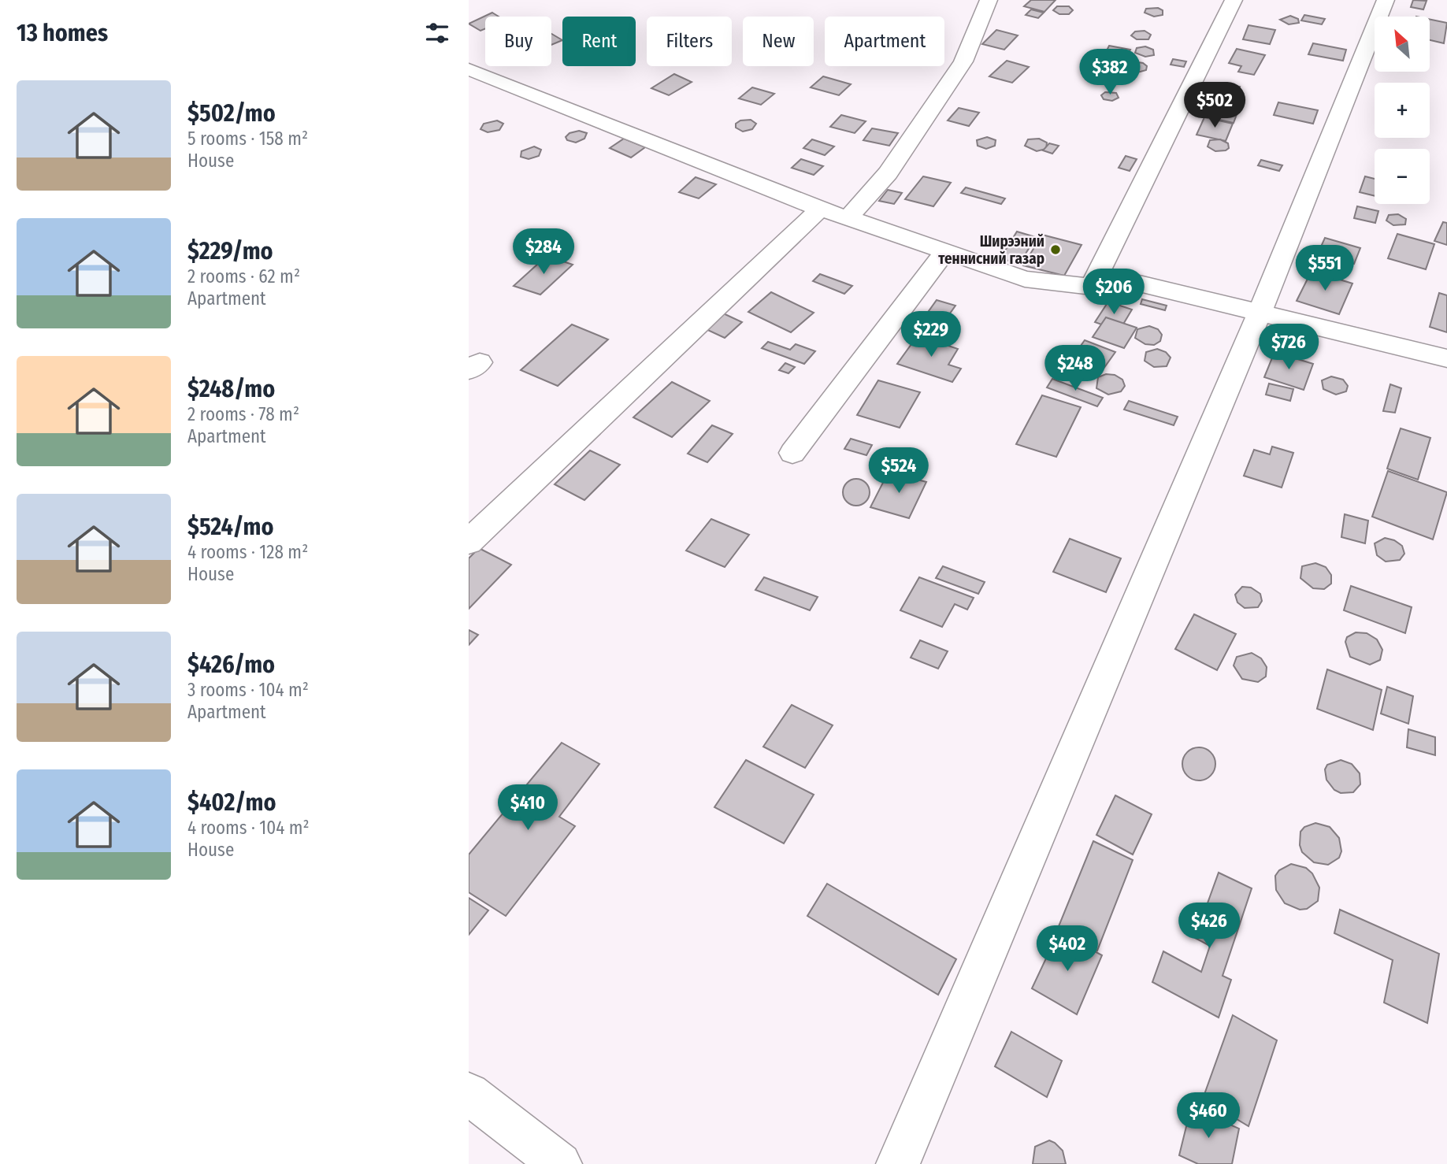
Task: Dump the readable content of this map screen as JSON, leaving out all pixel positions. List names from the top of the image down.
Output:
{
  "places": ["Ширээний теннисний газар"],
  "north": "top left",
  "page": {
    "heading": "13 homes",
    "map_buttons": ["+", "−"],
    "chip": [
      "Buy",
      "Rent",
      "Filters",
      "New",
      "Apartment"
    ],
    "price": [
      "$382",
      "$502",
      "$284",
      "$551",
      "$206",
      "$229",
      "$726",
      "$248",
      "$524",
      "$410",
      "$426",
      "$402",
      "$460"
    ],
    "list": [
      {
        "name": "$502/mo",
        "note": "5 rooms · 158 m² · House"
      },
      {
        "name": "$229/mo",
        "note": "2 rooms · 62 m² · Apartment"
      },
      {
        "name": "$248/mo",
        "note": "2 rooms · 78 m² · Apartment"
      },
      {
        "name": "$524/mo",
        "note": "4 rooms · 128 m² · House"
      },
      {
        "name": "$426/mo",
        "note": "3 rooms · 104 m² · Apartment"
      },
      {
        "name": "$402/mo",
        "note": "4 rooms · 104 m² · House"
      }
    ]
  }
}
